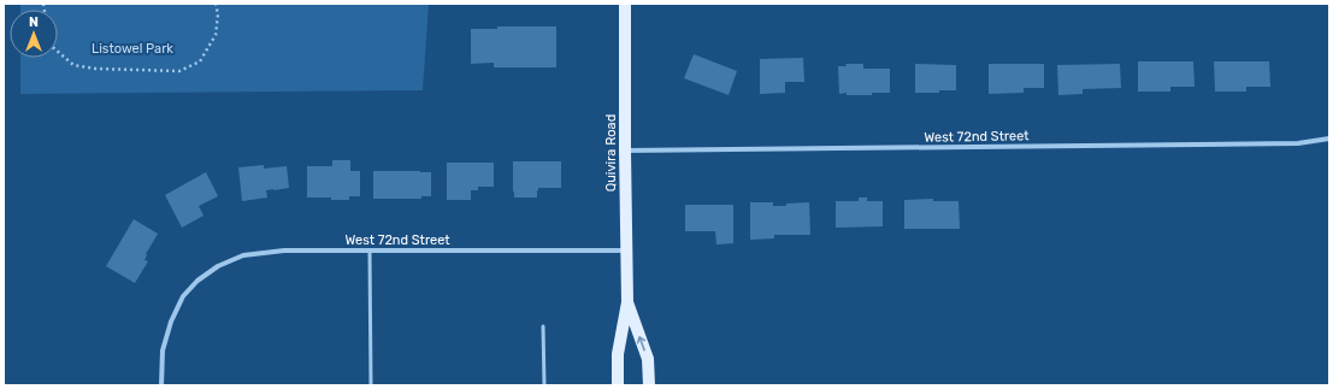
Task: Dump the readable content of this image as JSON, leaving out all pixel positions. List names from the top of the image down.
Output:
{
  "streets": {
    "main road": ["Quivira Road"],
    "street": ["West 72nd Street"]
  },
  "crossings": [
    ["West 72nd Street", "Quivira Road"]
  ],
  "parks": ["Listowel Park"],
  "north": "top"
}
